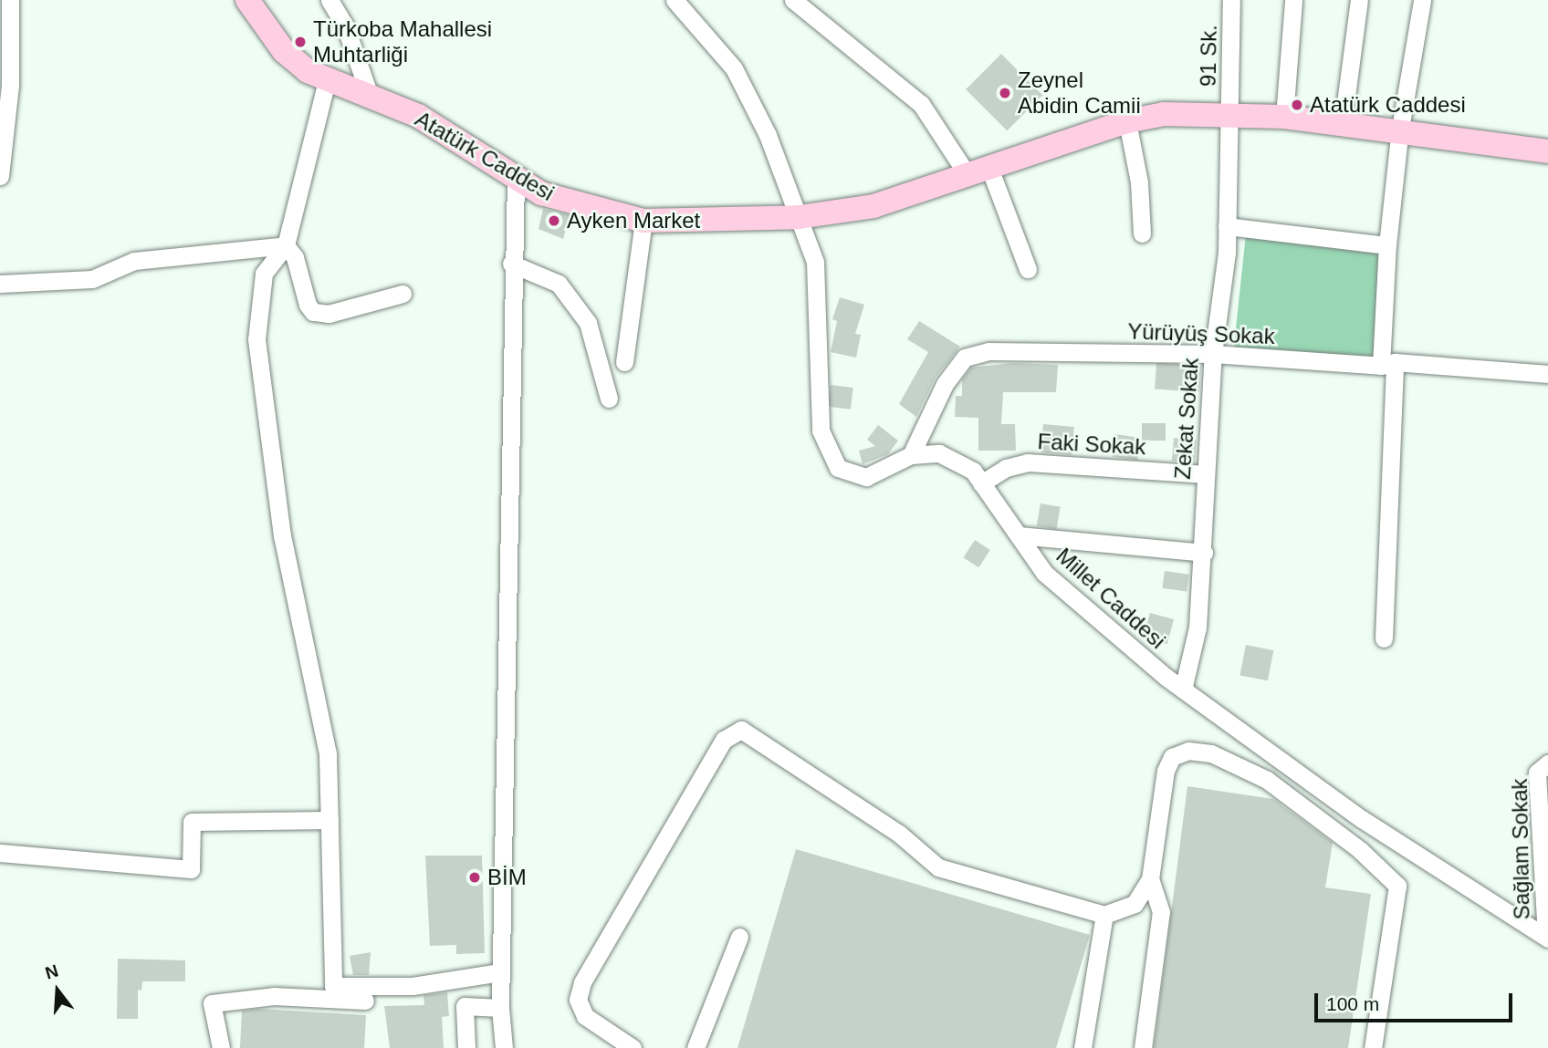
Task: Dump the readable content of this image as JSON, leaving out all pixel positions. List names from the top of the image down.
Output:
{
  "streets": {
    "main road": ["Atatürk Caddesi"],
    "street": [
      "91 Sk.",
      "Yürüyüş Sokak",
      "Zekat Sokak",
      "Faki Sokak",
      "Millet Caddesi",
      "Sağlam Sokak"
    ]
  },
  "crossings": [
    ["91 Sk.", "Atatürk Caddesi"],
    ["91 Sk.", "Zekat Sokak"],
    ["Atatürk Caddesi", "Zekat Sokak"],
    ["Atatürk Caddesi", "Millet Caddesi"],
    ["Yürüyüş Sokak", "Zekat Sokak"],
    ["Yürüyüş Sokak", "Millet Caddesi"],
    ["Zekat Sokak", "Faki Sokak"],
    ["Zekat Sokak", "Millet Caddesi"],
    ["Faki Sokak", "Millet Caddesi"],
    ["Millet Caddesi", "Sağlam Sokak"]
  ],
  "places": [
    "Türkoba Mahallesi Muhtarliği",
    "Zeynel Abidin Camii",
    "Atatürk Caddesi",
    "Ayken Market",
    "BİM"
  ],
  "scale_bar": "100 m",
  "north": "top"
}
